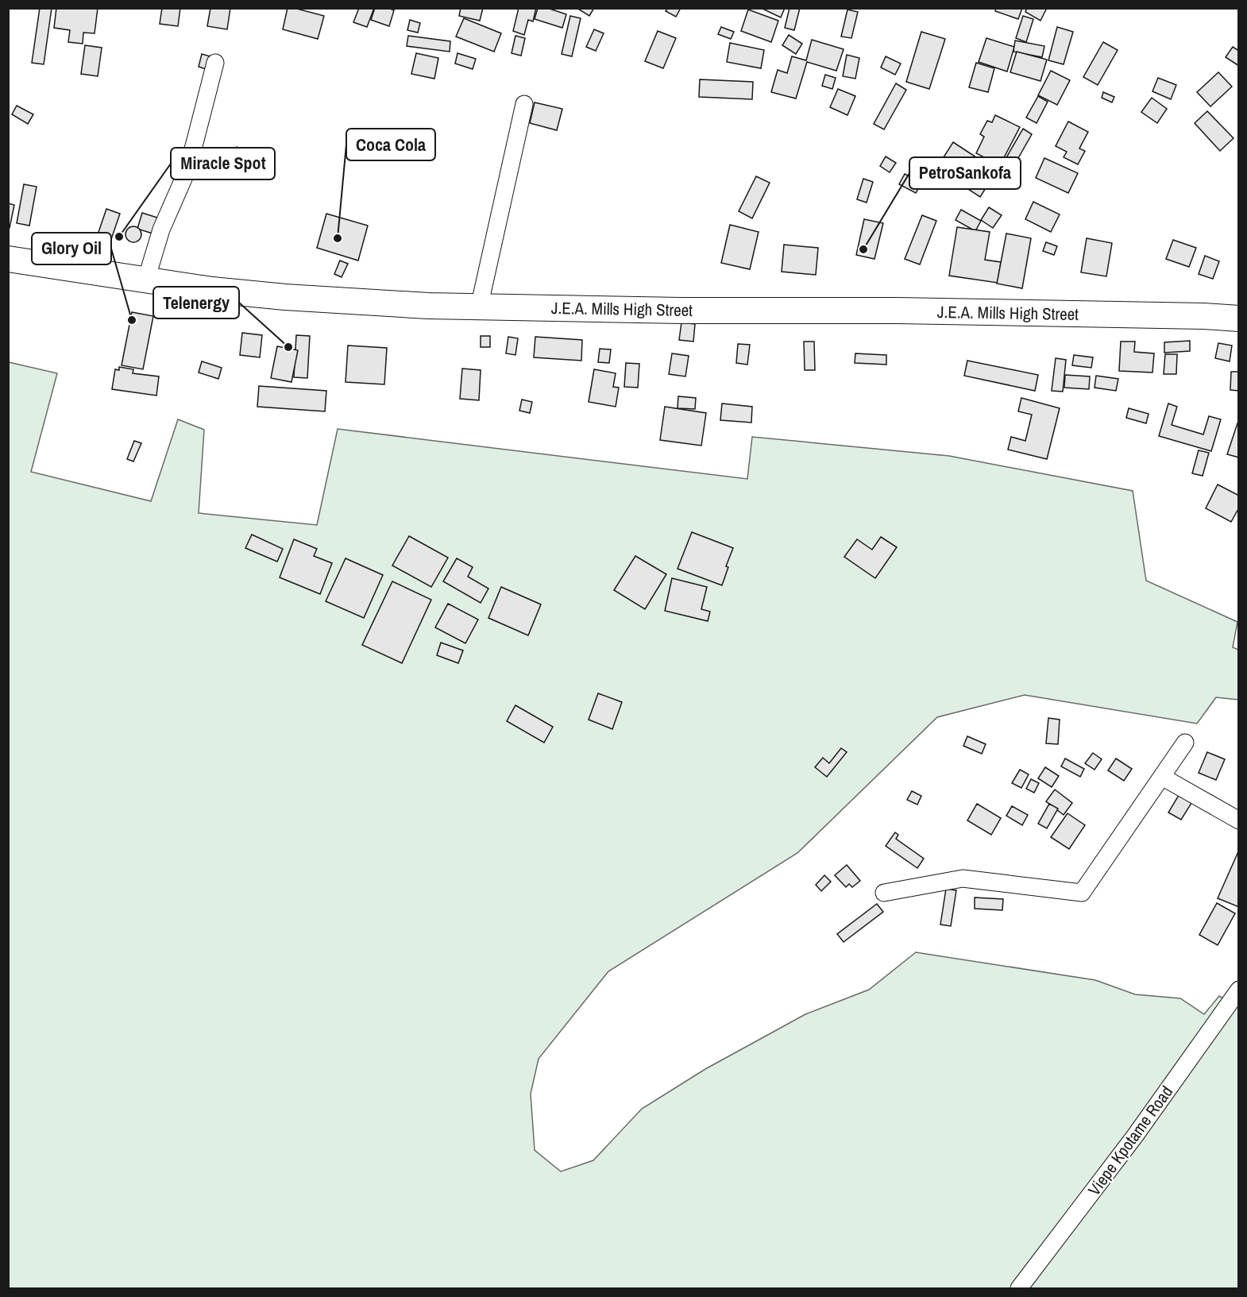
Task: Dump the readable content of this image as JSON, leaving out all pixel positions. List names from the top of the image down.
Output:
{
  "streets": {
    "highway": ["J.E.A. Mills High Street"],
    "street": ["Viepe Kpotame Road"]
  },
  "places": [
    "Miracle Spot",
    "Coca Cola",
    "PetroSankofa",
    "Glory Oil",
    "Telenergy"
  ]
}
